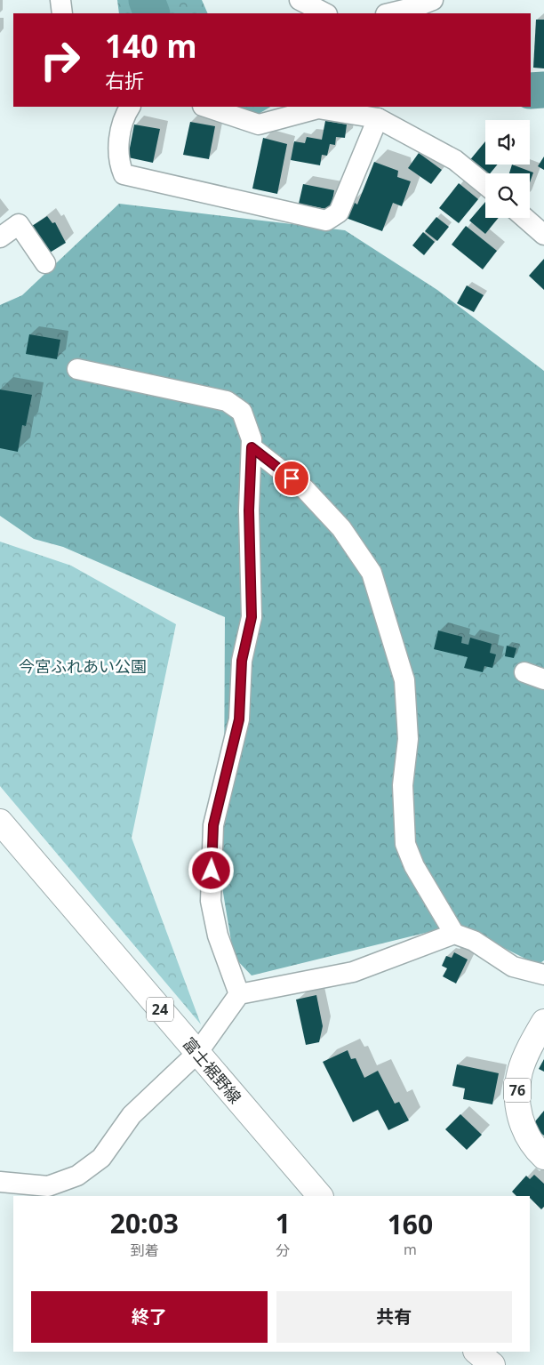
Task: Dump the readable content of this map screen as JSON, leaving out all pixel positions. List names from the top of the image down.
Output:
{
  "streets": {
    "main road": ["24", "富士裾野線", "76"]
  },
  "parks": ["今宮ふれあい公園"],
  "page": {
    "turn": ["140 m", "右折"],
    "eta": [
      "20:03",
      "到着",
      "1",
      "分",
      "160",
      "m"
    ],
    "buttons": ["終了", "共有"]
  }
}
